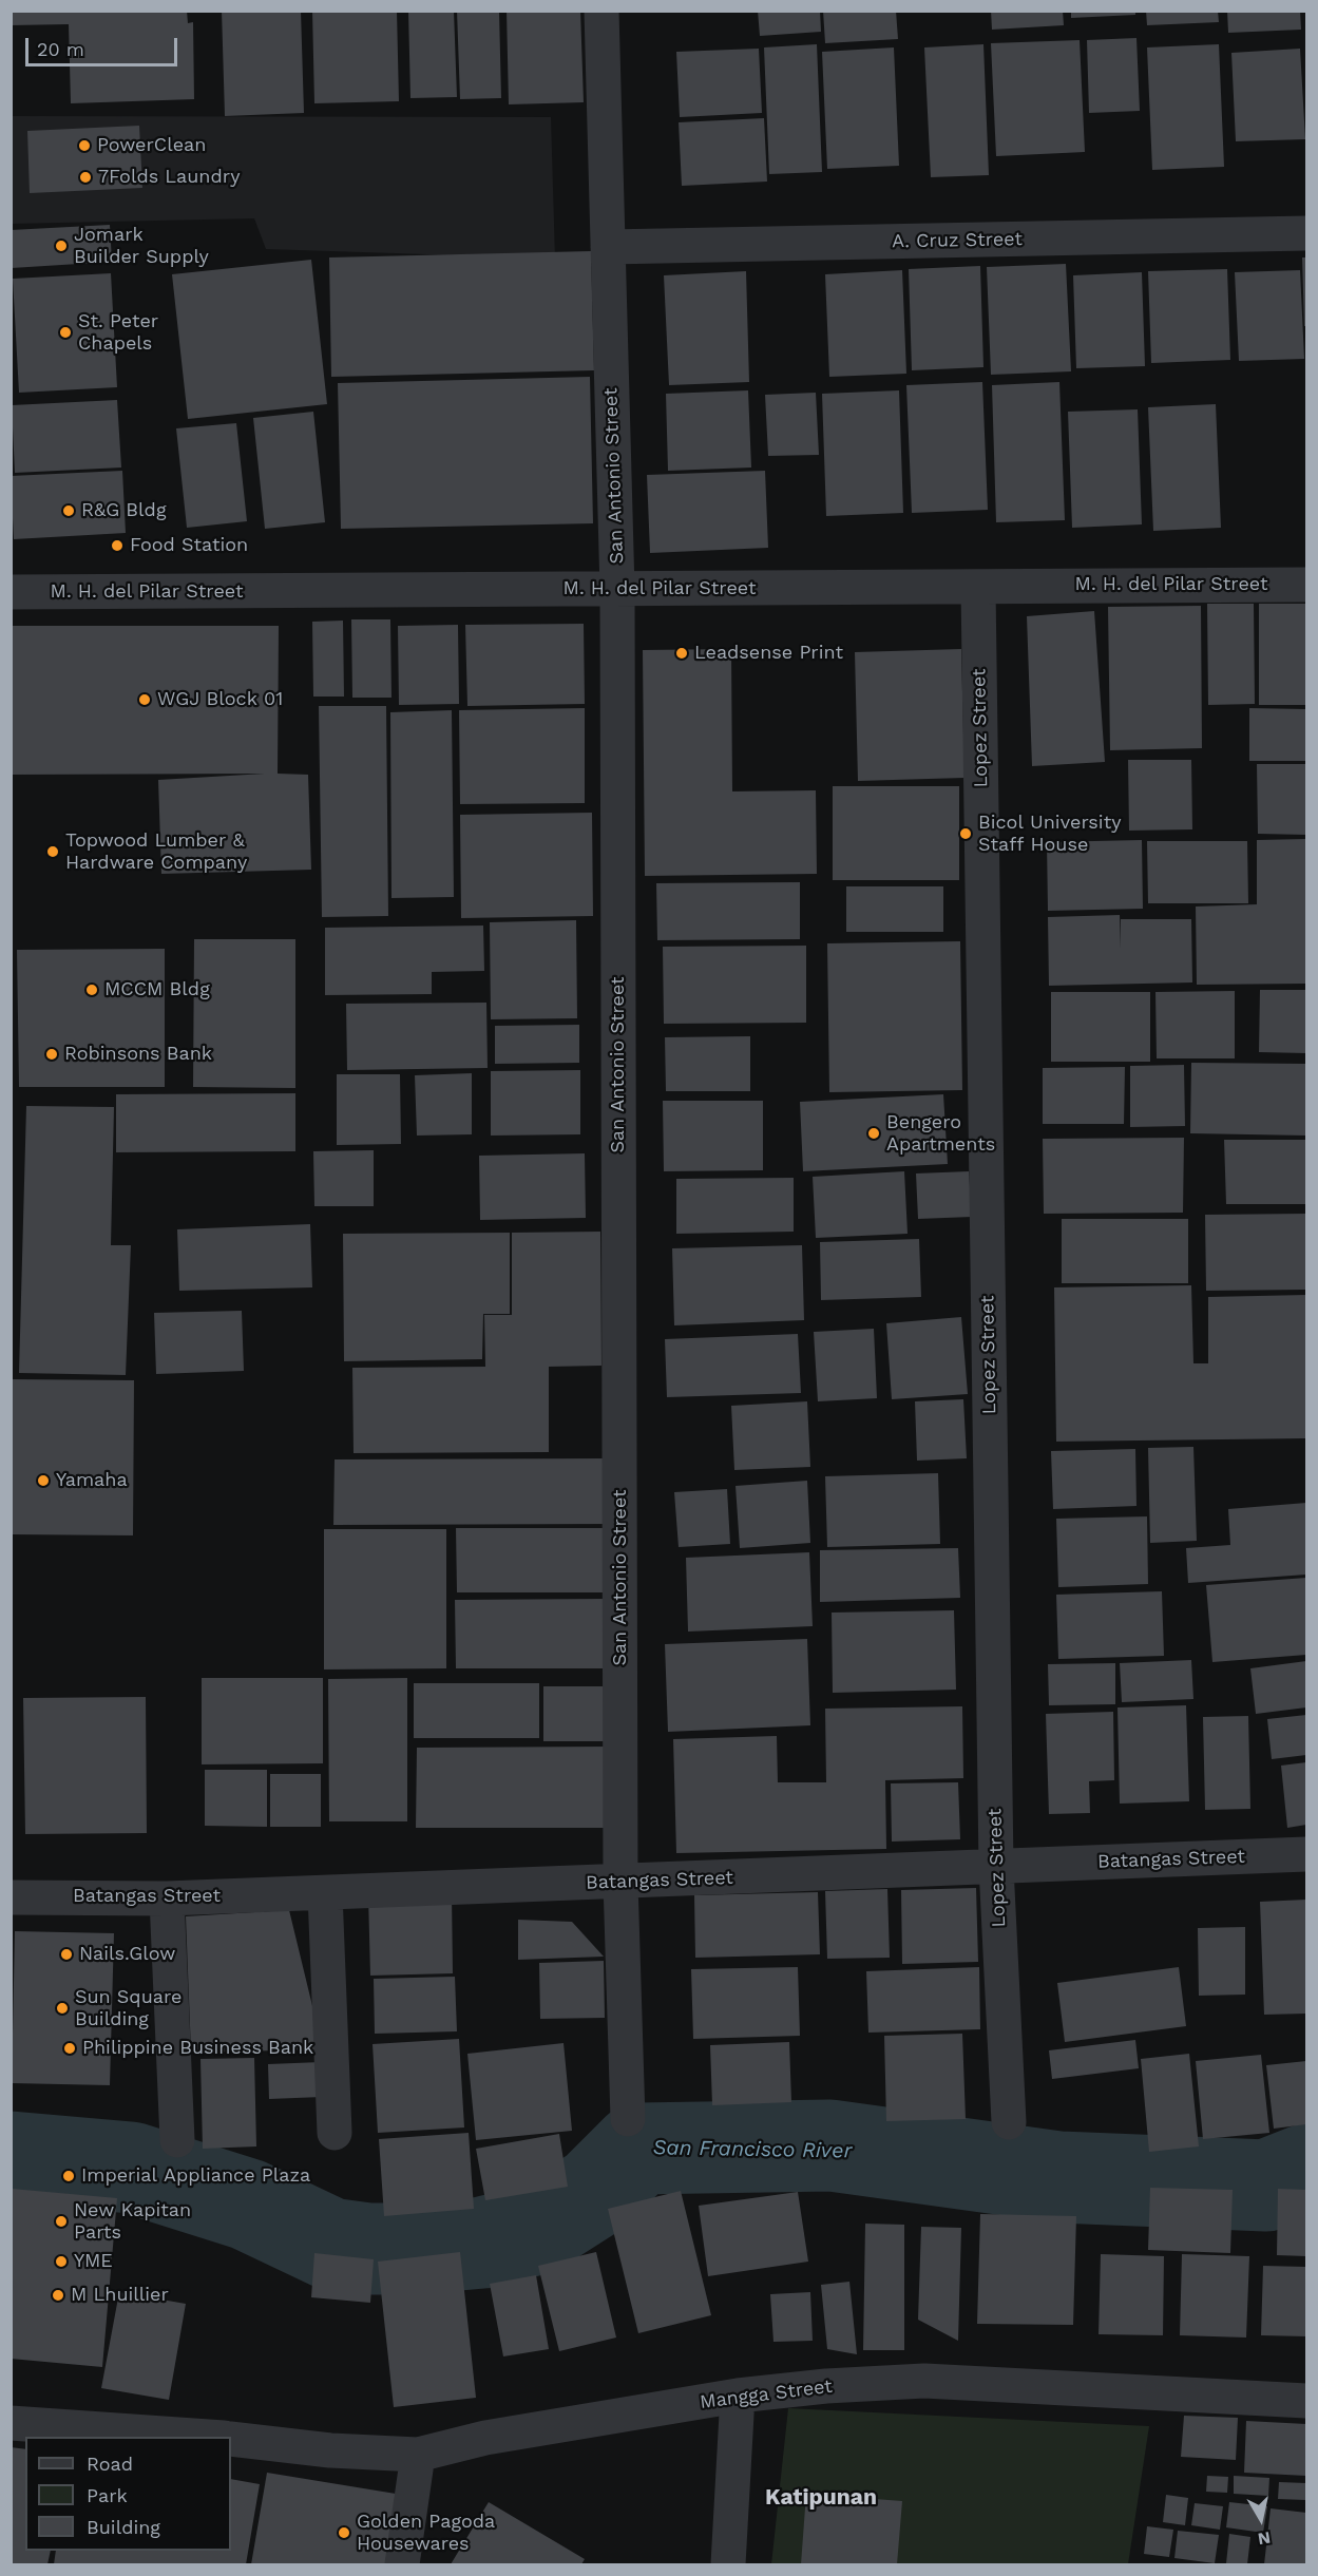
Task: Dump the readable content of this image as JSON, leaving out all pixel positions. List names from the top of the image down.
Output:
{
  "streets": {
    "street": [
      "A. Cruz Street",
      "San Antonio Street",
      "M. H. del Pilar Street",
      "Lopez Street",
      "Batangas Street",
      "Mangga Street"
    ]
  },
  "crossings": [
    ["A. Cruz Street", "San Antonio Street"],
    ["San Antonio Street", "M. H. del Pilar Street"],
    ["San Antonio Street", "Batangas Street"],
    ["M. H. del Pilar Street", "Lopez Street"],
    ["Lopez Street", "Batangas Street"]
  ],
  "districts": ["Katipunan"],
  "water": ["San Francisco River"],
  "places": [
    "PowerClean",
    "7Folds Laundry",
    "Jomark Builder Supply",
    "St. Peter Chapels",
    "R&G Bldg",
    "Food Station",
    "Leadsense Print",
    "WGJ Block 01",
    "Bicol University Staff House",
    "Topwood Lumber & Hardware Company",
    "MCCM Bldg",
    "Robinsons Bank",
    "Bengero Apartments",
    "Yamaha",
    "Nails.Glow",
    "Sun Square Building",
    "Philippine Business Bank",
    "Imperial Appliance Plaza",
    "New Kapitan Parts",
    "YME",
    "M Lhuillier",
    "Golden Pagoda Housewares"
  ],
  "legend": ["Road", "Park", "Building"],
  "scale_bar": "20 m",
  "north": "bottom"
}
